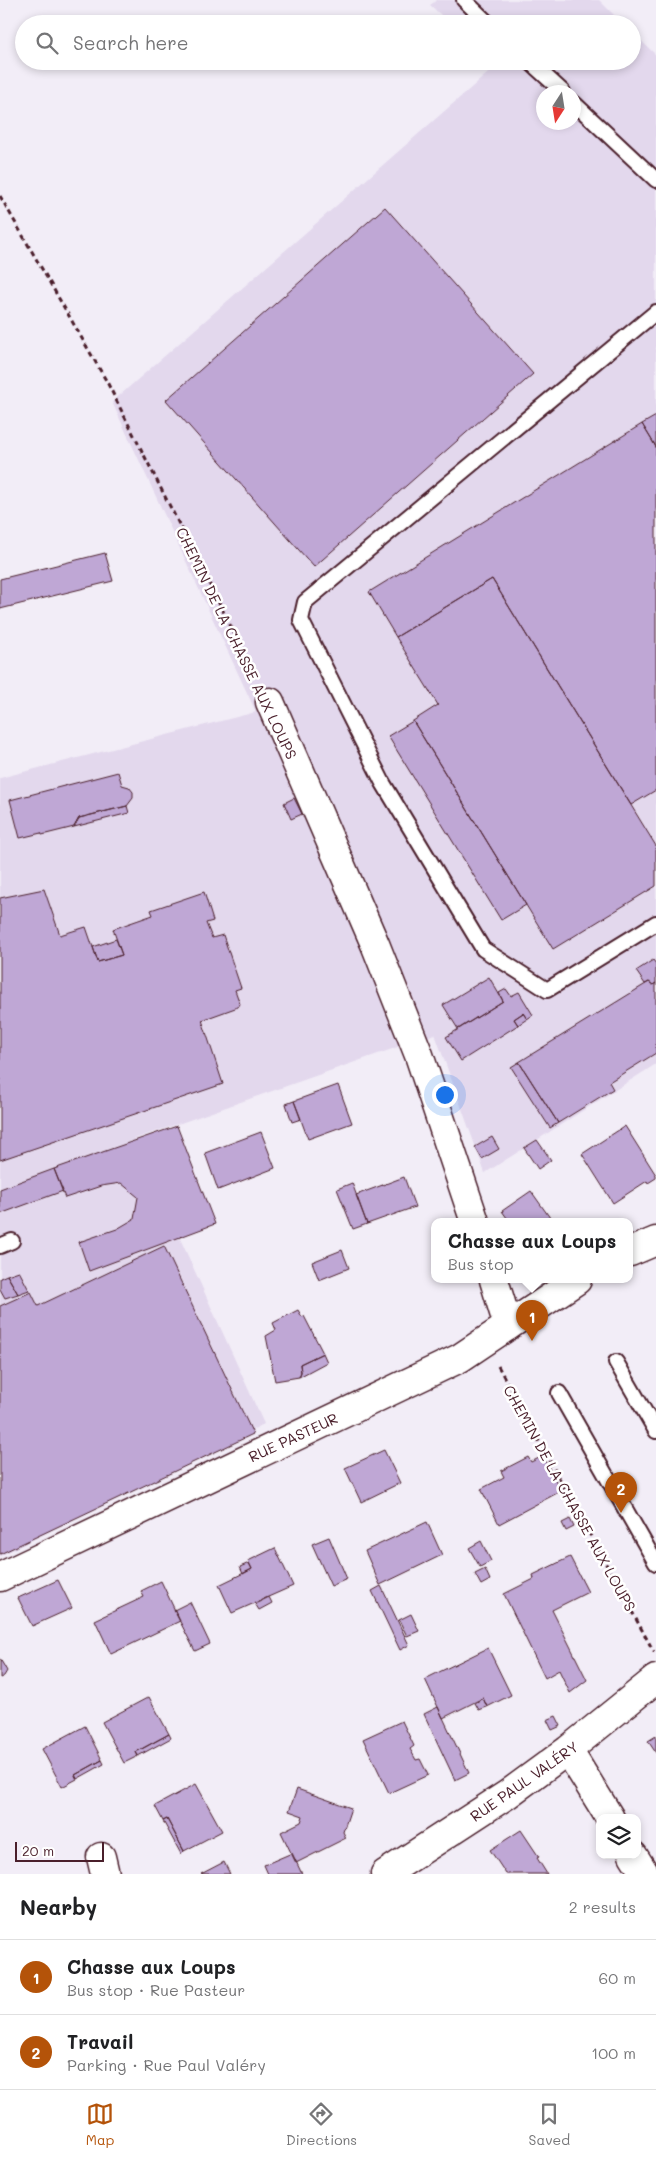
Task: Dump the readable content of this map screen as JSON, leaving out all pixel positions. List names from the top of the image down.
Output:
{
  "streets": {
    "street": ["CHEMIN DE LA CHASSE AUX LOUPS", "RUE PASTEUR", "RUE PAUL VALÉRY"]
  },
  "crossings": [
    ["CHEMIN DE LA CHASSE AUX LOUPS", "RUE PASTEUR"]
  ],
  "scale_bar": "20 m",
  "north": "bottom",
  "page": {
    "search": "Search here",
    "popup": ["Chasse aux Loups", "Bus stop"],
    "pins": ["1", "2"],
    "scale": "20 m",
    "heading": ["Nearby", "2 results"],
    "list": [
      {
        "mark": "1",
        "name": "Chasse aux Loups",
        "note": "Bus stop · Rue Pasteur",
        "value": "60 m"
      },
      {
        "mark": "2",
        "name": "Travail",
        "note": "Parking · Rue Paul Valéry",
        "value": "100 m"
      }
    ],
    "nav": ["Map", "Directions", "Saved"]
  }
}
